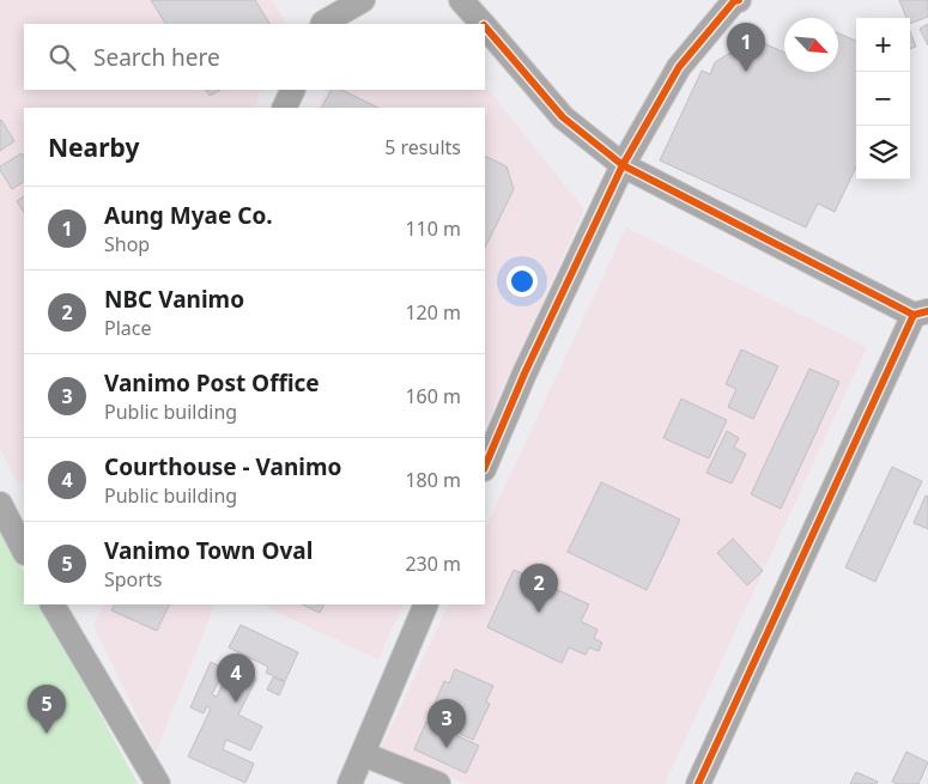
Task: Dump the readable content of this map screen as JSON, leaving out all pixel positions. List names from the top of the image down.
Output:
{
  "north": "bottom right",
  "page": {
    "map_buttons": ["+", "−"],
    "pins": [
      "1",
      "2",
      "4",
      "5",
      "3"
    ],
    "search": "Search here",
    "heading": ["Nearby", "5 results"],
    "list": [
      {
        "mark": "1",
        "name": "Aung Myae Co.",
        "note": "Shop",
        "value": "110 m"
      },
      {
        "mark": "2",
        "name": "NBC Vanimo",
        "note": "Place",
        "value": "120 m"
      },
      {
        "mark": "3",
        "name": "Vanimo Post Office",
        "note": "Public building",
        "value": "160 m"
      },
      {
        "mark": "4",
        "name": "Courthouse - Vanimo",
        "note": "Public building",
        "value": "180 m"
      },
      {
        "mark": "5",
        "name": "Vanimo Town Oval",
        "note": "Sports",
        "value": "230 m"
      }
    ]
  }
}
